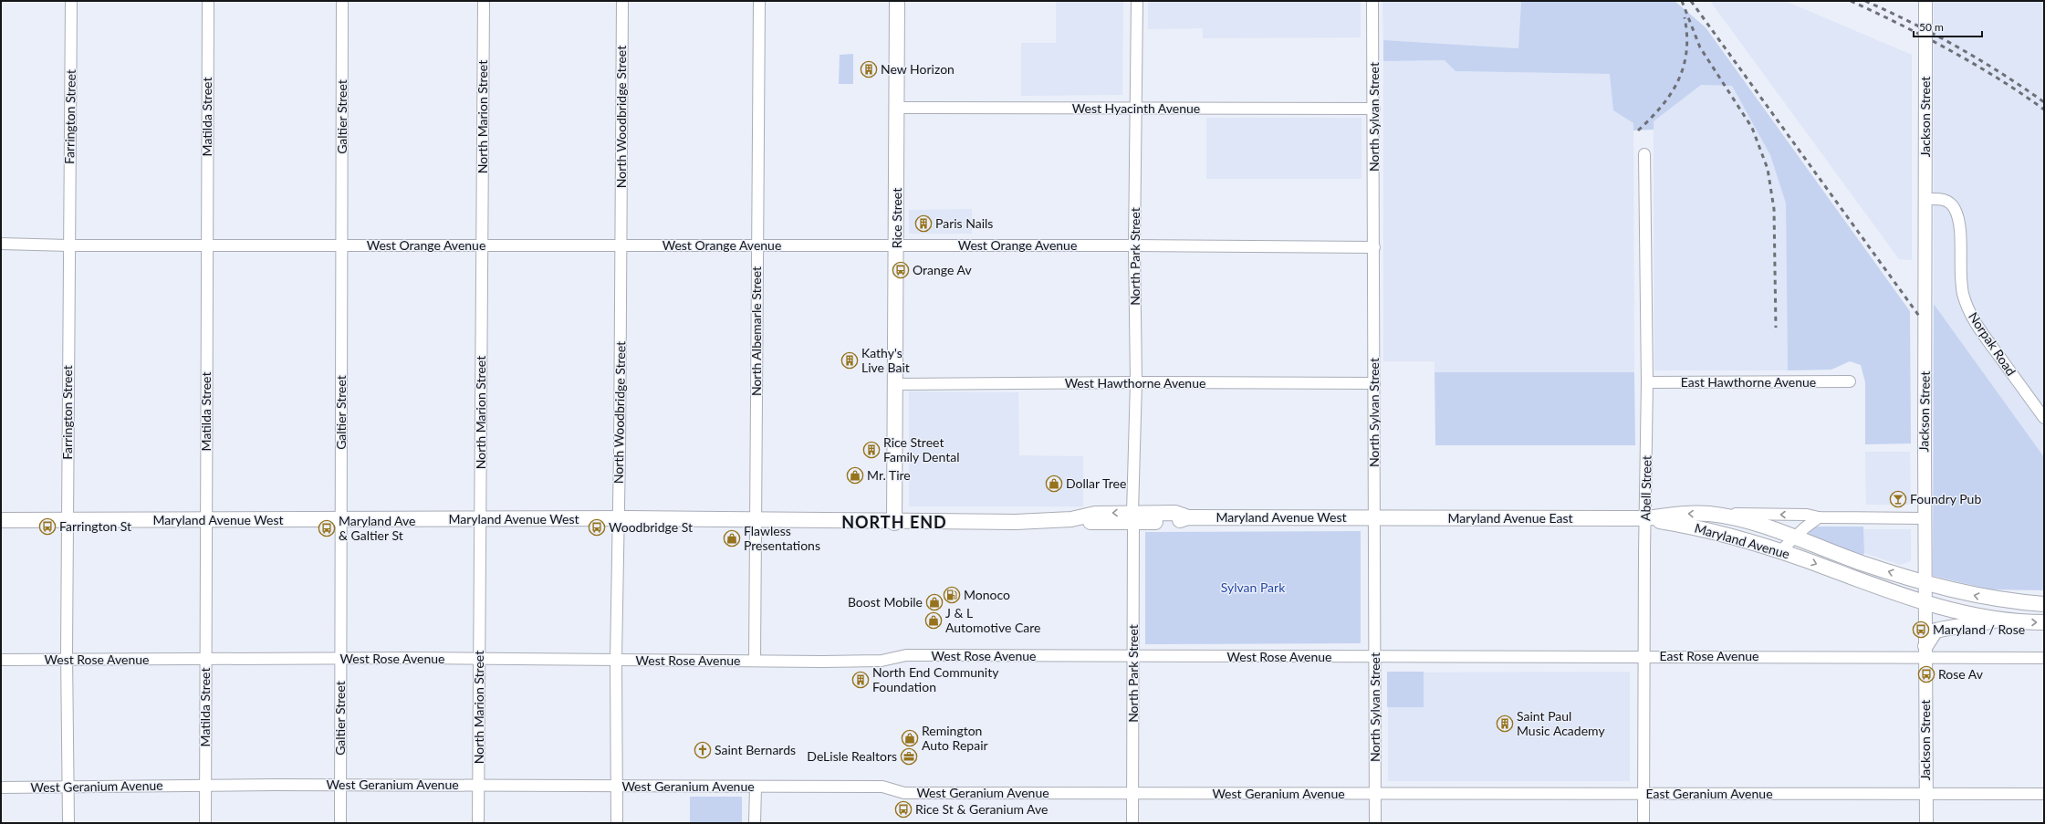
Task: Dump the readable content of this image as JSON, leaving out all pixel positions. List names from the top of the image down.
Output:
{
  "streets": {
    "main road": [
      "Rice Street",
      "Maryland Avenue West",
      "Maryland Avenue East",
      "Maryland Avenue"
    ],
    "street": [
      "West Hyacinth Avenue",
      "Farrington Street",
      "Matilda Street",
      "Galtier Street",
      "North Marion Street",
      "North Woodbridge Street",
      "North Sylvan Street",
      "Jackson Street",
      "West Orange Avenue",
      "North Park Street",
      "North Albemarle Street",
      "Norpak Road",
      "East Hawthorne Avenue",
      "West Hawthorne Avenue",
      "Abell Street",
      "West Rose Avenue",
      "East Rose Avenue",
      "West Geranium Avenue",
      "East Geranium Avenue"
    ]
  },
  "crossings": [
    ["West Hyacinth Avenue", "North Sylvan Street"],
    ["West Hyacinth Avenue", "Rice Street"],
    ["West Hyacinth Avenue", "North Park Street"],
    ["Farrington Street", "West Orange Avenue"],
    ["Farrington Street", "Maryland Avenue West"],
    ["Farrington Street", "West Rose Avenue"],
    ["Farrington Street", "West Geranium Avenue"],
    ["Matilda Street", "West Orange Avenue"],
    ["Matilda Street", "Maryland Avenue West"],
    ["Matilda Street", "West Rose Avenue"],
    ["Matilda Street", "West Geranium Avenue"],
    ["Galtier Street", "West Orange Avenue"],
    ["Galtier Street", "Maryland Avenue West"],
    ["Galtier Street", "West Rose Avenue"],
    ["Galtier Street", "West Geranium Avenue"],
    ["North Marion Street", "West Orange Avenue"],
    ["North Marion Street", "Maryland Avenue West"],
    ["North Marion Street", "West Rose Avenue"],
    ["North Marion Street", "West Geranium Avenue"],
    ["North Woodbridge Street", "West Orange Avenue"],
    ["North Woodbridge Street", "Maryland Avenue West"],
    ["North Woodbridge Street", "West Rose Avenue"],
    ["North Woodbridge Street", "West Geranium Avenue"],
    ["North Sylvan Street", "West Orange Avenue"],
    ["North Sylvan Street", "West Hawthorne Avenue"],
    ["North Sylvan Street", "Maryland Avenue West"],
    ["North Sylvan Street", "Maryland Avenue East"],
    ["North Sylvan Street", "West Rose Avenue"],
    ["North Sylvan Street", "East Rose Avenue"],
    ["North Sylvan Street", "West Geranium Avenue"],
    ["North Sylvan Street", "East Geranium Avenue"],
    ["Jackson Street", "Norpak Road"],
    ["Jackson Street", "Maryland Avenue"],
    ["Jackson Street", "East Rose Avenue"],
    ["Jackson Street", "East Geranium Avenue"],
    ["Rice Street", "West Orange Avenue"],
    ["Rice Street", "West Hawthorne Avenue"],
    ["Rice Street", "Maryland Avenue West"],
    ["West Orange Avenue", "North Park Street"],
    ["West Orange Avenue", "North Albemarle Street"],
    ["North Park Street", "West Hawthorne Avenue"],
    ["North Park Street", "Maryland Avenue West"],
    ["North Park Street", "West Rose Avenue"],
    ["North Park Street", "West Geranium Avenue"],
    ["North Albemarle Street", "Maryland Avenue West"],
    ["North Albemarle Street", "West Rose Avenue"],
    ["East Hawthorne Avenue", "Abell Street"],
    ["Abell Street", "Maryland Avenue East"],
    ["Abell Street", "Maryland Avenue"],
    ["Abell Street", "East Rose Avenue"],
    ["Abell Street", "East Geranium Avenue"],
    ["Maryland Avenue West", "Maryland Avenue East"],
    ["Maryland Avenue East", "Maryland Avenue"],
    ["West Rose Avenue", "East Rose Avenue"],
    ["West Geranium Avenue", "East Geranium Avenue"]
  ],
  "districts": ["NORTH END"],
  "parks": ["Sylvan Park"],
  "places": {
    "building": [
      "New Horizon",
      "Paris Nails",
      "Kathy's Live Bait",
      "Rice Street Family Dental",
      "North End Community Foundation",
      "Saint Paul Music Academy"
    ],
    "bus stop": [
      "Orange Av",
      "Farrington St",
      "Woodbridge St",
      "Maryland Ave & Galtier St",
      "Maryland / Rose",
      "Rose Av",
      "Rice St & Geranium Ave"
    ],
    "shop": [
      "Mr. Tire",
      "Dollar Tree",
      "Flawless Presentations",
      "Boost Mobile",
      "J & L Automotive Care",
      "Remington Auto Repair"
    ],
    "bar": ["Foundry Pub"],
    "fuel station": ["Monoco"],
    "church": ["Saint Bernards"],
    "office": ["DeLisle Realtors"]
  },
  "scale_bar": "50 m"
}
